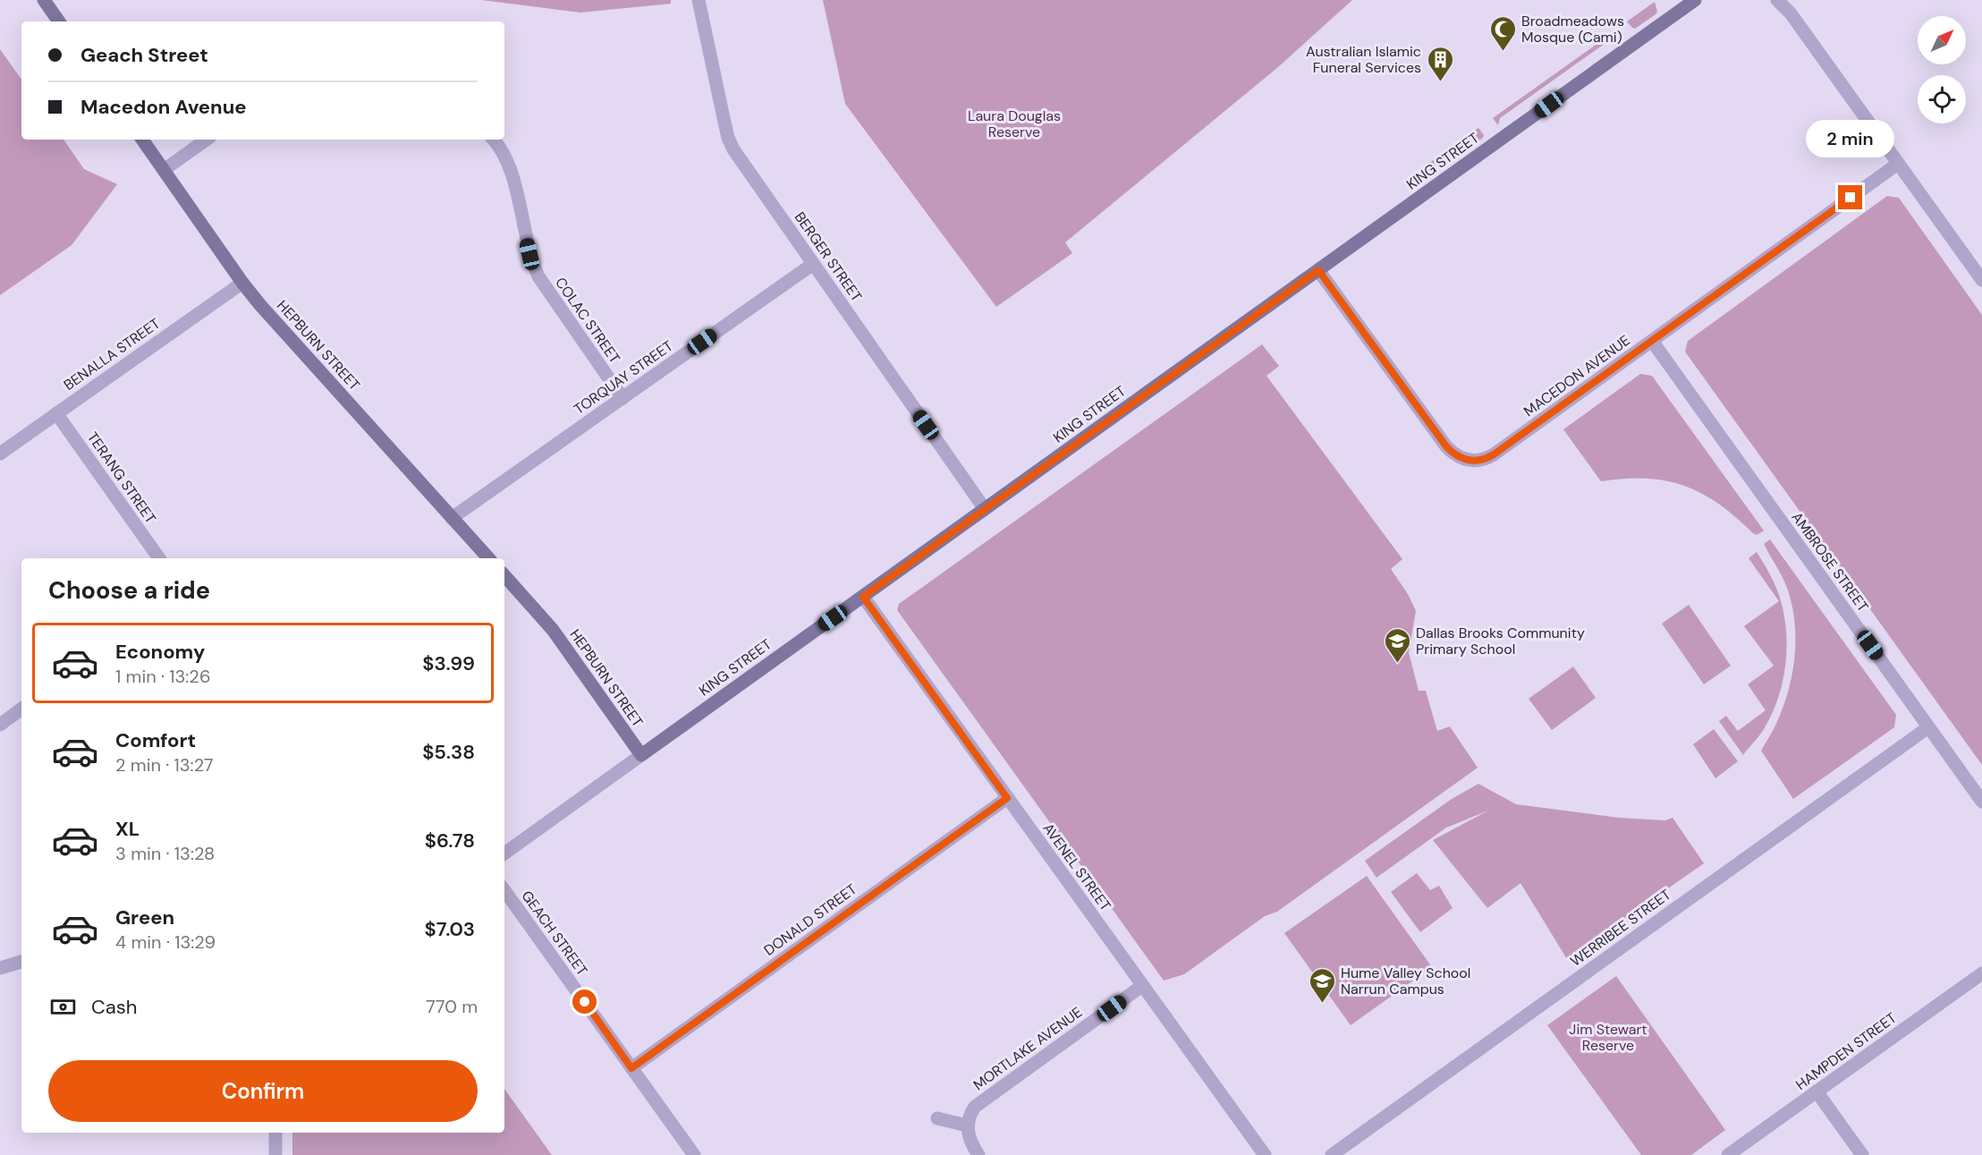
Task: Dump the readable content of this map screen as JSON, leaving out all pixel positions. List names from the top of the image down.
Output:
{
  "streets": {
    "street": [
      "KING STREET",
      "BERGER STREET",
      "COLAC STREET",
      "HEPBURN STREET",
      "BENALLA STREET",
      "MACEDON AVENUE",
      "TORQUAY STREET",
      "TERANG STREET",
      "AMBROSE STREET",
      "AVENEL STREET",
      "DONALD STREET",
      "WERRIBEE STREET",
      "GEACH STREET",
      "MORTLAKE AVENUE",
      "HAMPDEN STREET"
    ]
  },
  "crossings": [
    ["KING STREET", "BERGER STREET"],
    ["KING STREET", "HEPBURN STREET"],
    ["KING STREET", "MACEDON AVENUE"],
    ["KING STREET", "AVENEL STREET"],
    ["BERGER STREET", "TORQUAY STREET"],
    ["COLAC STREET", "TORQUAY STREET"],
    ["HEPBURN STREET", "BENALLA STREET"],
    ["HEPBURN STREET", "TORQUAY STREET"],
    ["BENALLA STREET", "TERANG STREET"],
    ["MACEDON AVENUE", "AMBROSE STREET"],
    ["AMBROSE STREET", "WERRIBEE STREET"],
    ["AVENEL STREET", "DONALD STREET"],
    ["AVENEL STREET", "MORTLAKE AVENUE"],
    ["DONALD STREET", "GEACH STREET"]
  ],
  "parks": ["Laura Douglas Reserve", "Jim Stewart Reserve"],
  "places": {
    "mosque": ["Broadmeadows Mosque (Cami)"],
    "building": ["Australian Islamic Funeral Services"],
    "school or university": ["Dallas Brooks Community Primary School", "Hume Valley School Narrun Campus"]
  },
  "north": "top right",
  "page": {
    "banner": ["Geach Street", "Macedon Avenue"],
    "bubble": "2 min",
    "heading": "Choose a ride",
    "list": [
      {
        "name": "Economy",
        "note": "1 min · 13:26",
        "value": "$3.99"
      },
      {
        "name": "Comfort",
        "note": "2 min · 13:27",
        "value": "$5.38"
      },
      {
        "name": "XL",
        "note": "3 min · 13:28",
        "value": "$6.78"
      },
      {
        "name": "Green",
        "note": "4 min · 13:29",
        "value": "$7.03"
      }
    ],
    "pay": ["Cash", "770 m"],
    "buttons": "Confirm"
  }
}
